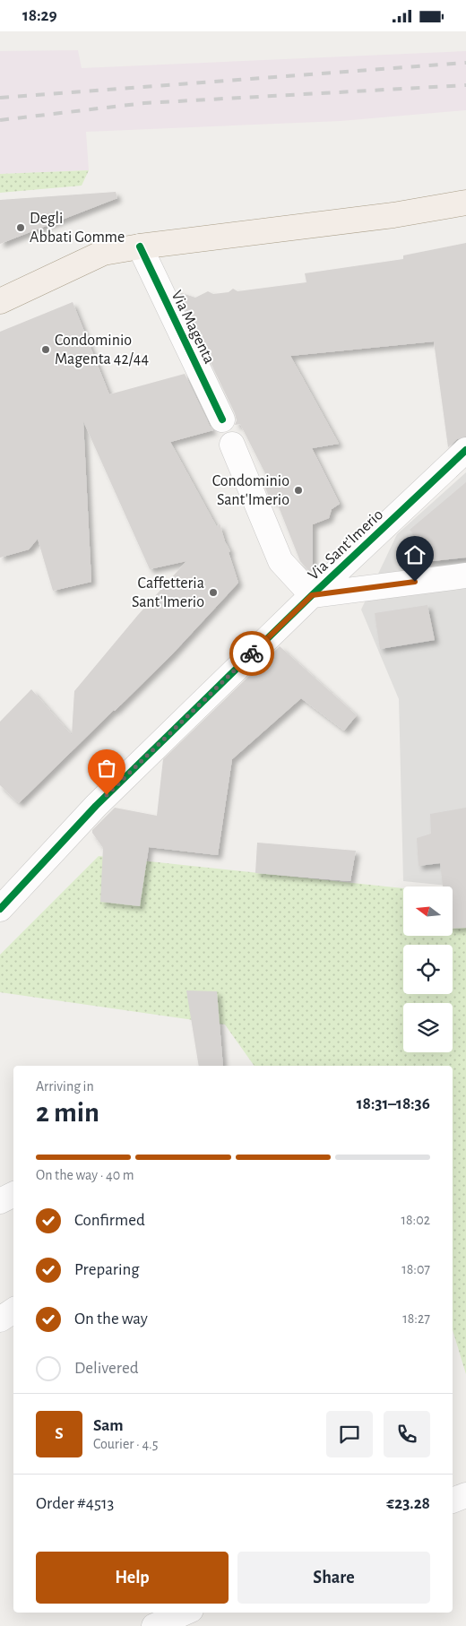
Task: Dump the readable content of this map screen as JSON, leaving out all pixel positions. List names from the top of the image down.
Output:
{
  "streets": {
    "street": ["Via Magenta", "Via Sant'Imerio"]
  },
  "places": [
    "Degli Abbati Gomme",
    "Condominio Magenta 42/44",
    "Condominio Sant'Imerio",
    "Caffetteria Sant'Imerio"
  ],
  "north": "left",
  "page": {
    "status": "18:29",
    "heading": ["2 min", "Arriving in", "18:31–18:36"],
    "panel": [
      "Sam",
      "Courier · 4.5",
      "Order #4513",
      "€23.28"
    ],
    "bar": "On the way · 40 m",
    "list": [
      ["Confirmed", "18:02"],
      ["Preparing", "18:07"],
      ["On the way", "18:27"],
      "Delivered"
    ],
    "round": "S",
    "buttons": ["Help", "Share"]
  }
}
